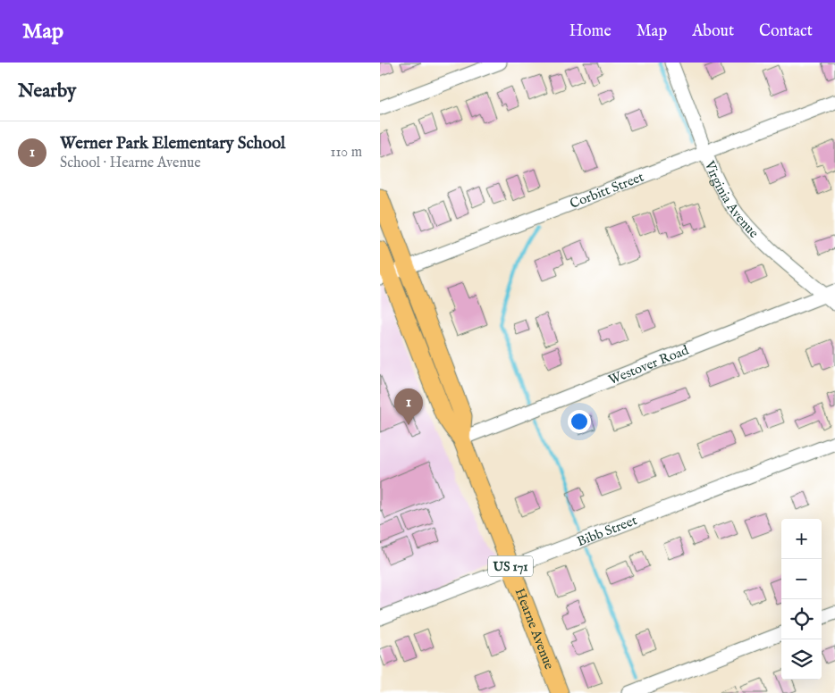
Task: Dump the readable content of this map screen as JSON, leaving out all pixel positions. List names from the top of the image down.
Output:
{
  "streets": {
    "main road": ["US 171", "Hearne Avenue"],
    "street": [
      "Corbitt Street",
      "Virginia Avenue",
      "Westover Road",
      "Bibb Street"
    ]
  },
  "crossings": [
    ["Corbitt Street", "Virginia Avenue"],
    ["Corbitt Street", "Hearne Avenue"],
    ["Virginia Avenue", "Westover Road"],
    ["Westover Road", "Hearne Avenue"],
    ["Bibb Street", "Hearne Avenue"]
  ],
  "page": {
    "header": "Map",
    "nav": [
      "Home",
      "Map",
      "About",
      "Contact"
    ],
    "heading": "Nearby",
    "list": [
      {
        "mark": "1",
        "name": "Werner Park Elementary School",
        "note": "School · Hearne Avenue",
        "value": "110 m"
      }
    ],
    "pins": "1",
    "map_buttons": ["+", "−"]
  }
}
